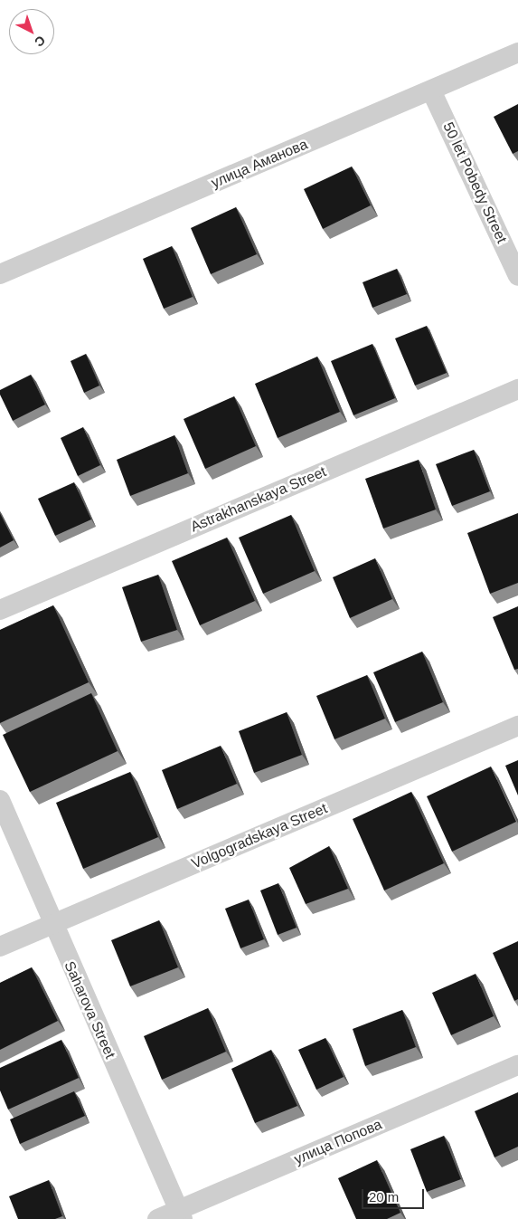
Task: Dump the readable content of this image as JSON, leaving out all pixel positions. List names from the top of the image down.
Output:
{
  "streets": {
    "street": [
      "улица Аманова",
      "50 let Pobedy Street",
      "Astrakhanskaya Street",
      "Volgogradskaya Street",
      "Saharova Street",
      "улица Попова"
    ]
  },
  "crossings": [
    ["улица Аманова", "50 let Pobedy Street"],
    ["Volgogradskaya Street", "Saharova Street"],
    ["Saharova Street", "улица Попова"]
  ],
  "scale_bar": "20 m",
  "north": "bottom right"
}
